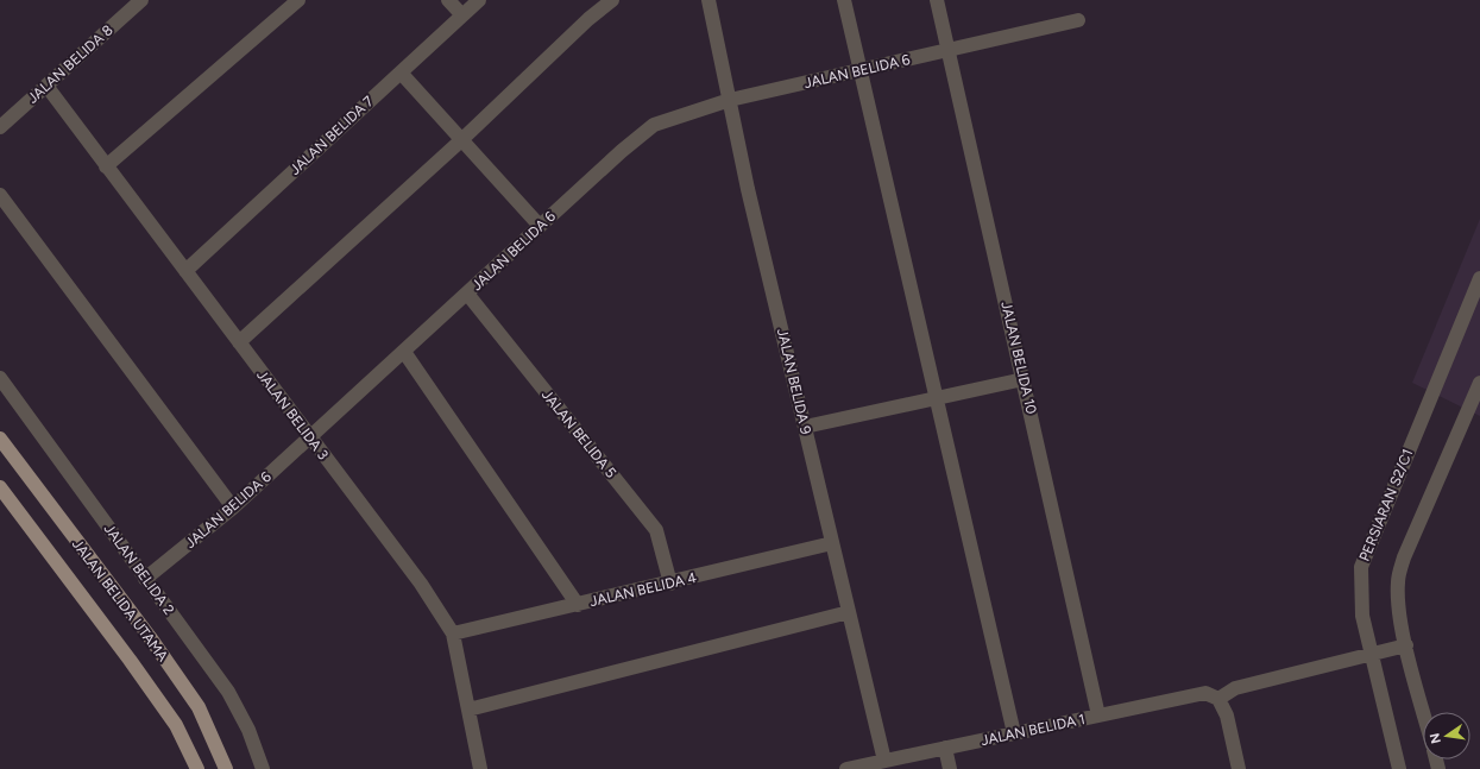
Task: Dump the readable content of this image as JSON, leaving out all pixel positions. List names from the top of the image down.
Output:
{
  "streets": {
    "main road": ["JALAN BELIDA UTAMA"],
    "street": [
      "JALAN BELIDA 8",
      "JALAN BELIDA 6",
      "JALAN BELIDA 7",
      "JALAN BELIDA 10",
      "JALAN BELIDA 9",
      "JALAN BELIDA 3",
      "JALAN BELIDA 5",
      "PERSIARAN S2/C1",
      "JALAN BELIDA 2",
      "JALAN BELIDA 4",
      "JALAN BELIDA 1"
    ]
  },
  "crossings": [
    ["JALAN BELIDA 8", "JALAN BELIDA 3"],
    ["JALAN BELIDA 6", "JALAN BELIDA 10"],
    ["JALAN BELIDA 6", "JALAN BELIDA 9"],
    ["JALAN BELIDA 6", "JALAN BELIDA 3"],
    ["JALAN BELIDA 6", "JALAN BELIDA 5"],
    ["JALAN BELIDA 6", "JALAN BELIDA 2"],
    ["JALAN BELIDA 7", "JALAN BELIDA 3"],
    ["JALAN BELIDA 10", "JALAN BELIDA 1"],
    ["JALAN BELIDA 9", "JALAN BELIDA 4"],
    ["JALAN BELIDA 9", "JALAN BELIDA 1"],
    ["JALAN BELIDA 3", "JALAN BELIDA 4"],
    ["JALAN BELIDA 5", "JALAN BELIDA 4"]
  ],
  "north": "left"
}
